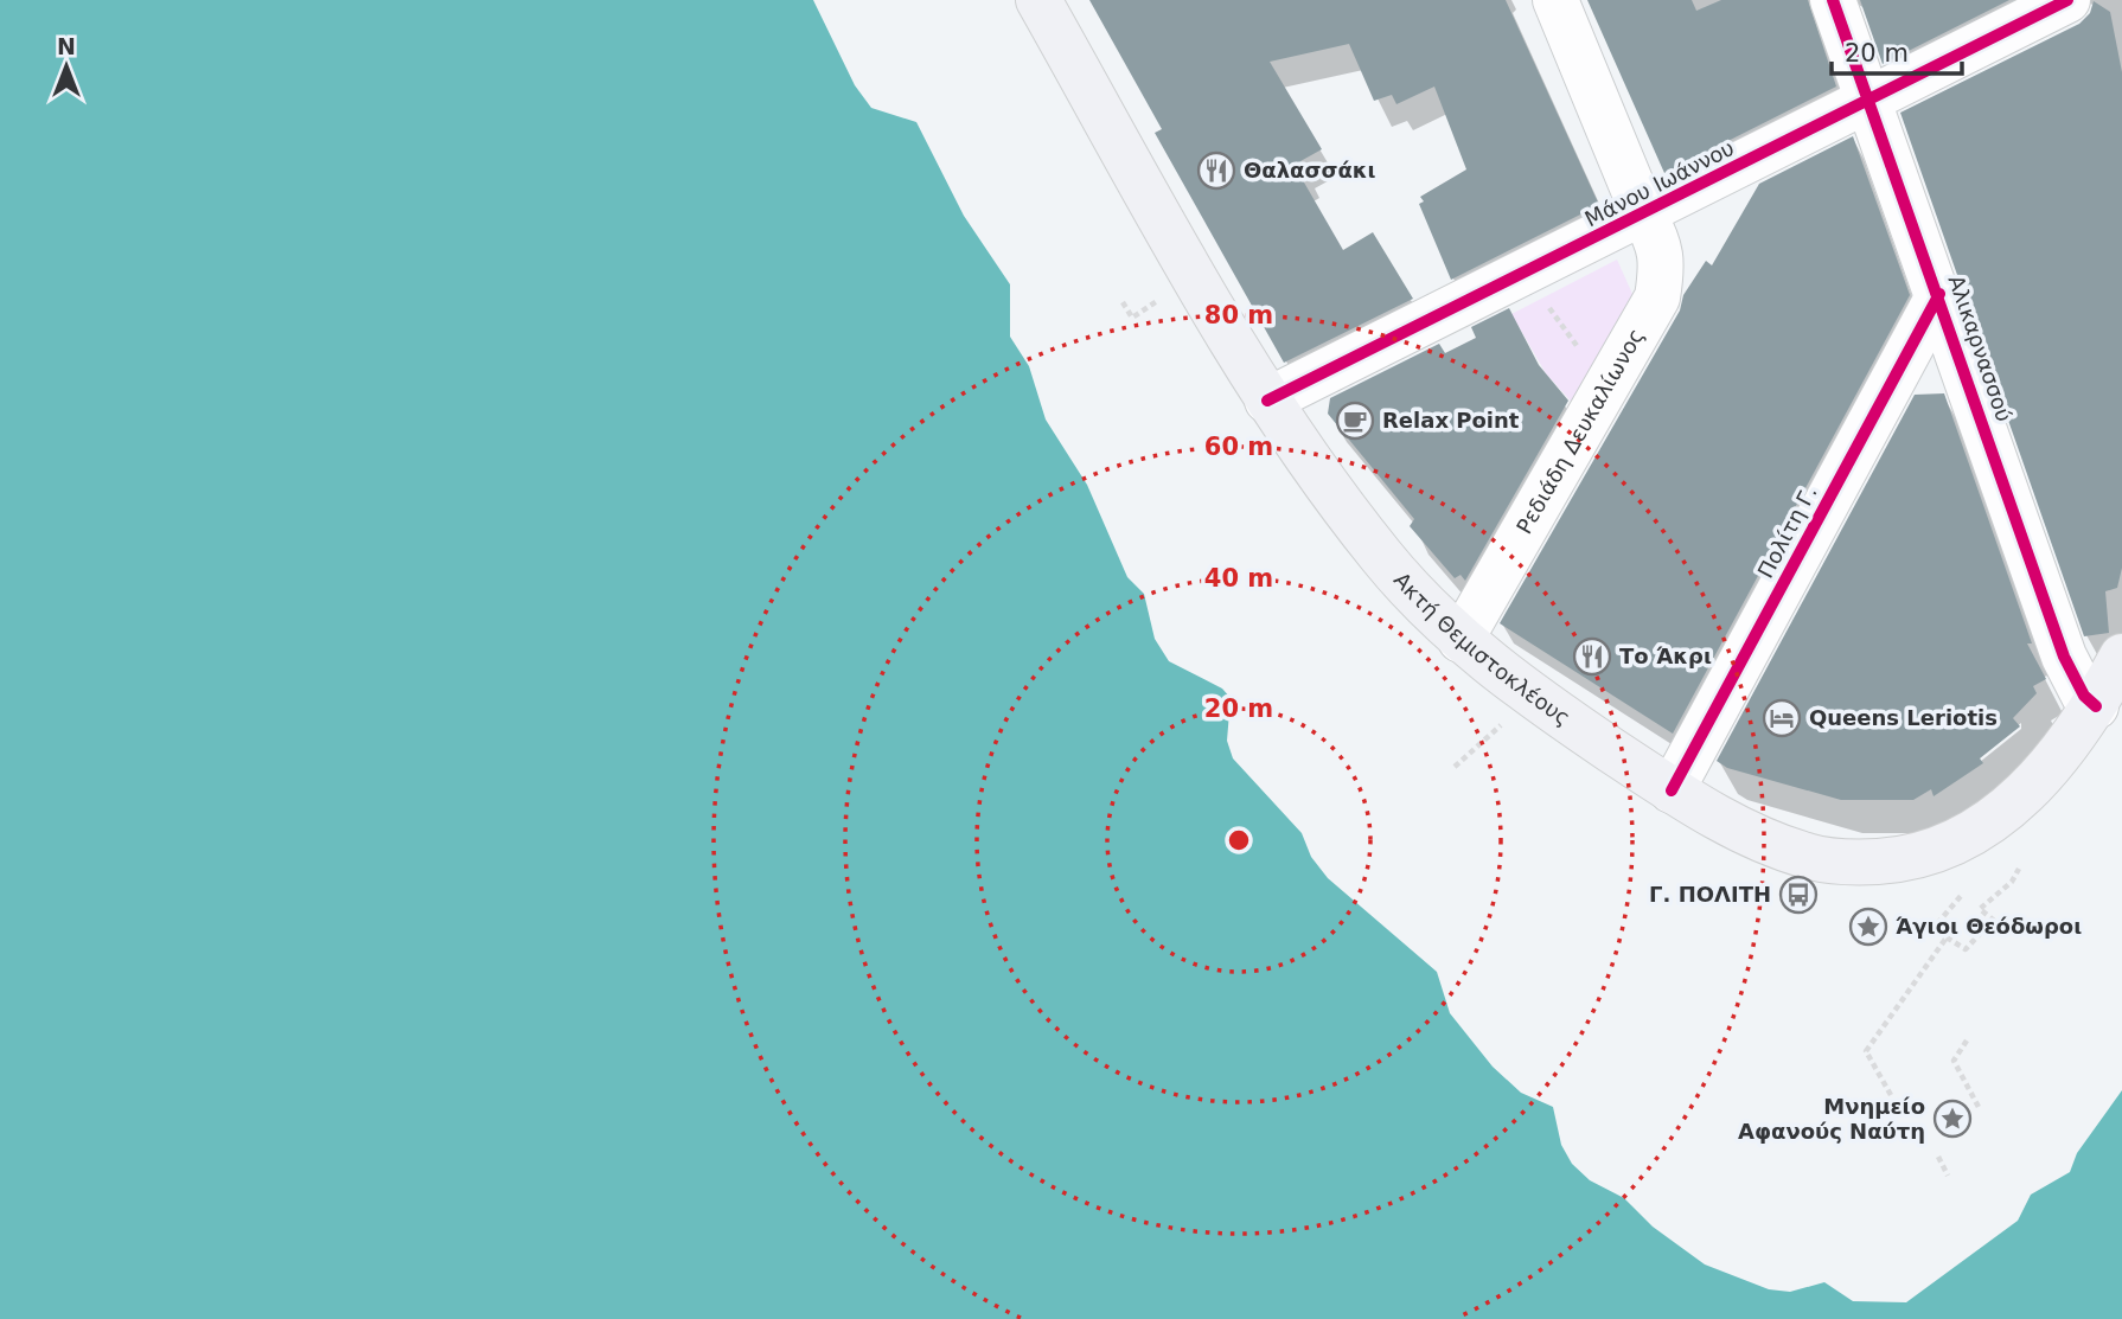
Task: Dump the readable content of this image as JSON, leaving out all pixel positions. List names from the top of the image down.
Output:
{
  "streets": {
    "main road": ["Ακτή Θεμιστοκλέους"],
    "street": [
      "Μάνου Ιωάννου",
      "Αλικαρνασσού",
      "Ρεδιάδη Δευκαλίωνος",
      "Πολίτη Γ."
    ]
  },
  "crossings": [
    ["Μάνου Ιωάννου", "Αλικαρνασσού"],
    ["Μάνου Ιωάννου", "Ρεδιάδη Δευκαλίωνος"],
    ["Μάνου Ιωάννου", "Ακτή Θεμιστοκλέους"],
    ["Αλικαρνασσού", "Πολίτη Γ."],
    ["Αλικαρνασσού", "Ακτή Θεμιστοκλέους"],
    ["Ρεδιάδη Δευκαλίωνος", "Ακτή Θεμιστοκλέους"],
    ["Πολίτη Γ.", "Ακτή Θεμιστοκλέους"]
  ],
  "places": {
    "restaurant": ["Θαλασσάκι", "Το Άκρι"],
    "cafe": ["Relax Point"],
    "hotel": ["Queens Leriotis"],
    "bus stop": ["Γ. ΠΟΛΙΤΗ"],
    "place": ["Άγιοι Θεόδωροι", "Μνημείο Αφανούς Ναύτη"]
  },
  "scale_bar": "20 m",
  "north": "top",
  "rings": [
    "80 m",
    "60 m",
    "40 m",
    "20 m"
  ]
}
